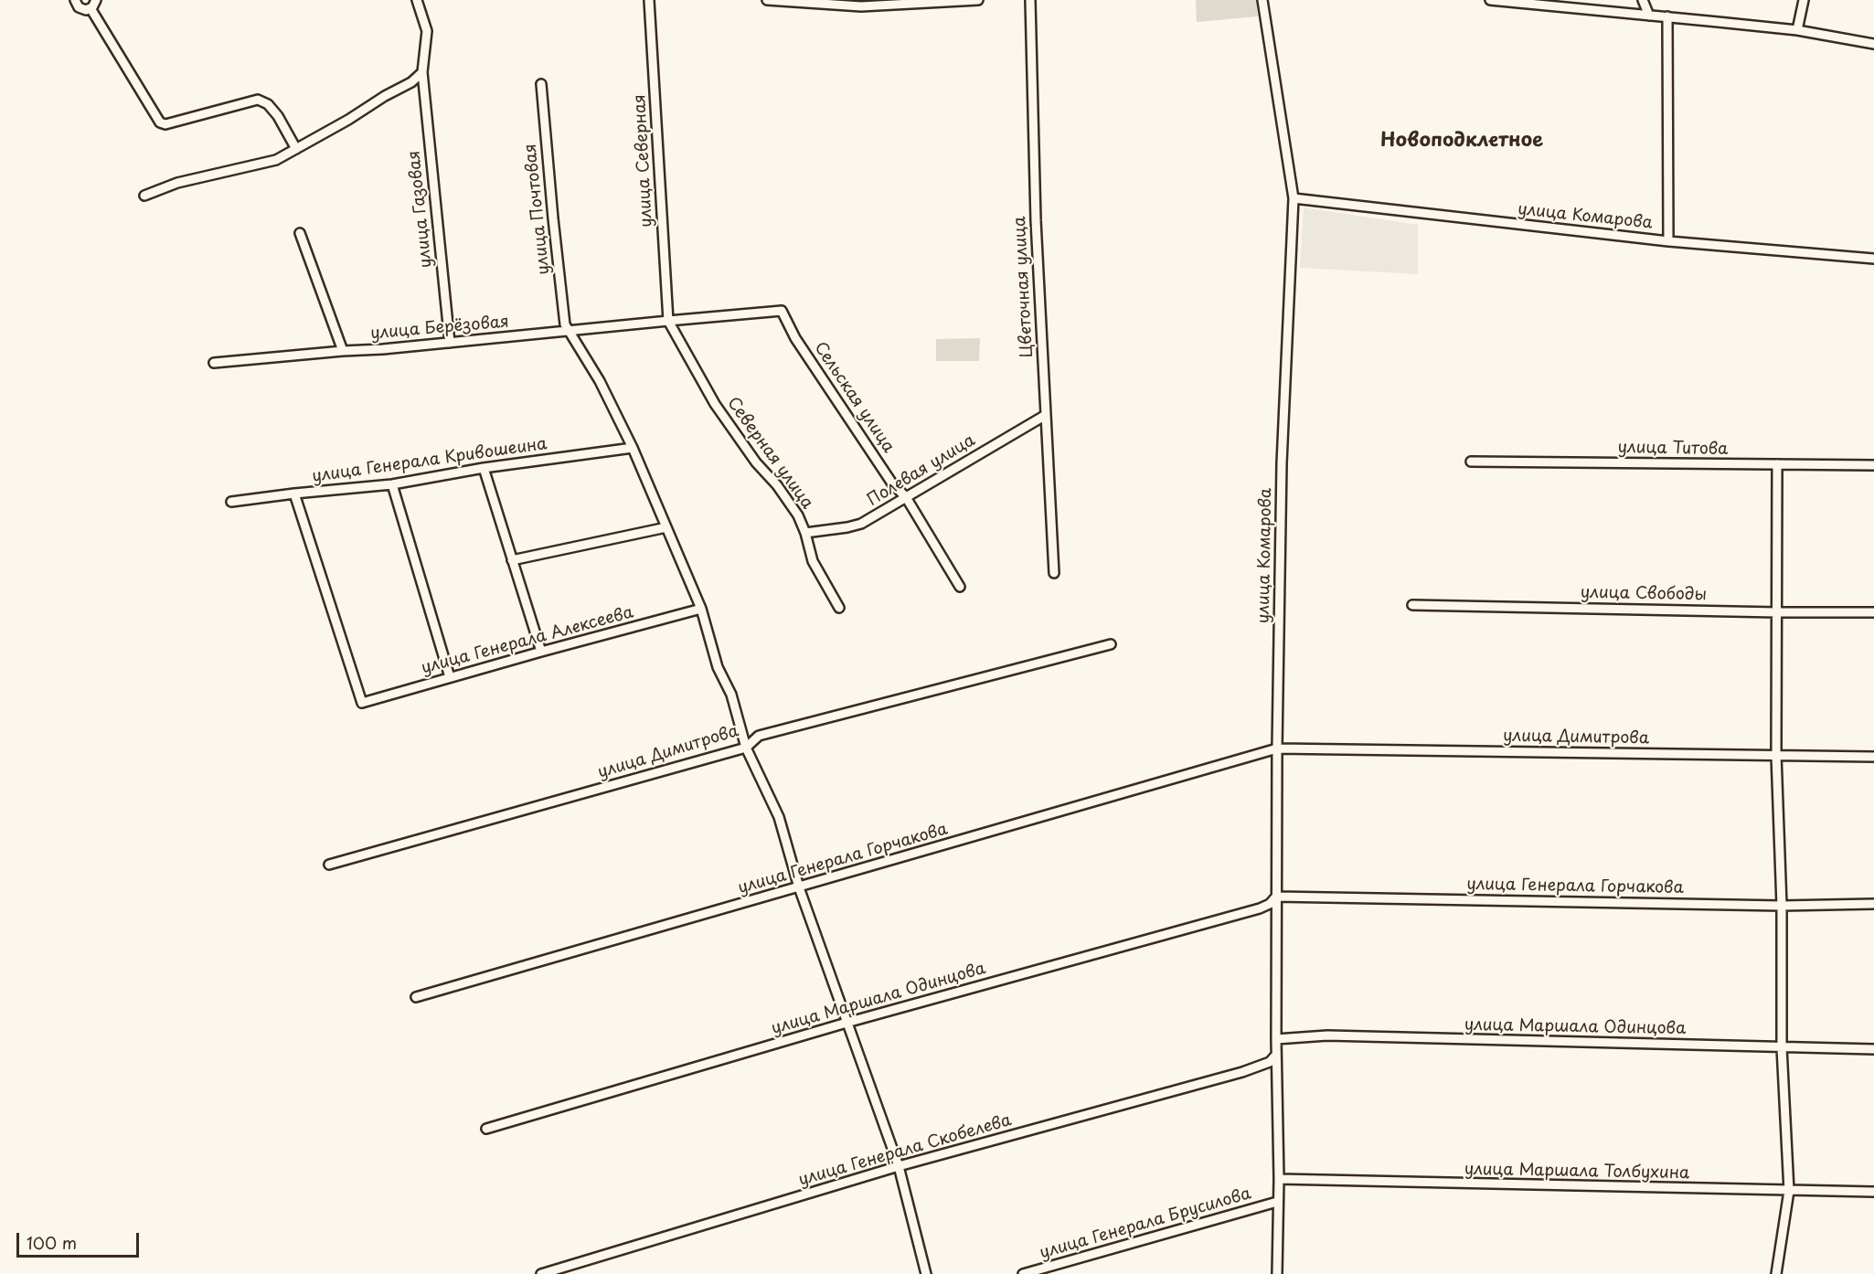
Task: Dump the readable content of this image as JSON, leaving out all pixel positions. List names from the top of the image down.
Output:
{
  "streets": {
    "street": [
      "улица Северная",
      "улица Газовая",
      "улица Почтовая",
      "улица Комарова",
      "Цветочная улица",
      "улица Берёзовая",
      "Сельская улица",
      "улица Титова",
      "Северная улица",
      "улица Генерала Кривошеина",
      "Полевая улица",
      "улица Свободы",
      "улица Генерала Алексеева",
      "улица Димитрова",
      "улица Генерала Горчакова",
      "улица Маршала Одинцова",
      "улица Генерала Скобелева",
      "улица Маршала Толбухина",
      "улица Генерала Брусилова"
    ]
  },
  "crossings": [
    ["улица Северная", "улица Берёзовая"],
    ["улица Северная", "Северная улица"],
    ["улица Газовая", "улица Берёзовая"],
    ["улица Почтовая", "улица Берёзовая"],
    ["улица Почтовая", "улица Генерала Кривошеина"],
    ["улица Почтовая", "улица Генерала Алексеева"],
    ["улица Почтовая", "улица Димитрова"],
    ["улица Почтовая", "улица Генерала Горчакова"],
    ["улица Почтовая", "улица Маршала Одинцова"],
    ["улица Почтовая", "улица Генерала Скобелева"],
    ["улица Комарова", "улица Димитрова"],
    ["улица Комарова", "улица Генерала Горчакова"],
    ["улица Комарова", "улица Маршала Одинцова"],
    ["улица Комарова", "улица Генерала Скобелева"],
    ["улица Комарова", "улица Маршала Толбухина"],
    ["улица Комарова", "улица Генерала Брусилова"],
    ["Цветочная улица", "Полевая улица"],
    ["улица Берёзовая", "Сельская улица"],
    ["улица Берёзовая", "Северная улица"],
    ["Сельская улица", "Полевая улица"],
    ["Северная улица", "Полевая улица"],
    ["улица Генерала Кривошеина", "улица Генерала Алексеева"],
    ["улица Димитрова", "улица Генерала Горчакова"],
    ["улица Генерала Горчакова", "улица Маршала Одинцова"]
  ],
  "districts": ["Новоподклетное"],
  "scale_bar": "100 m"
}
